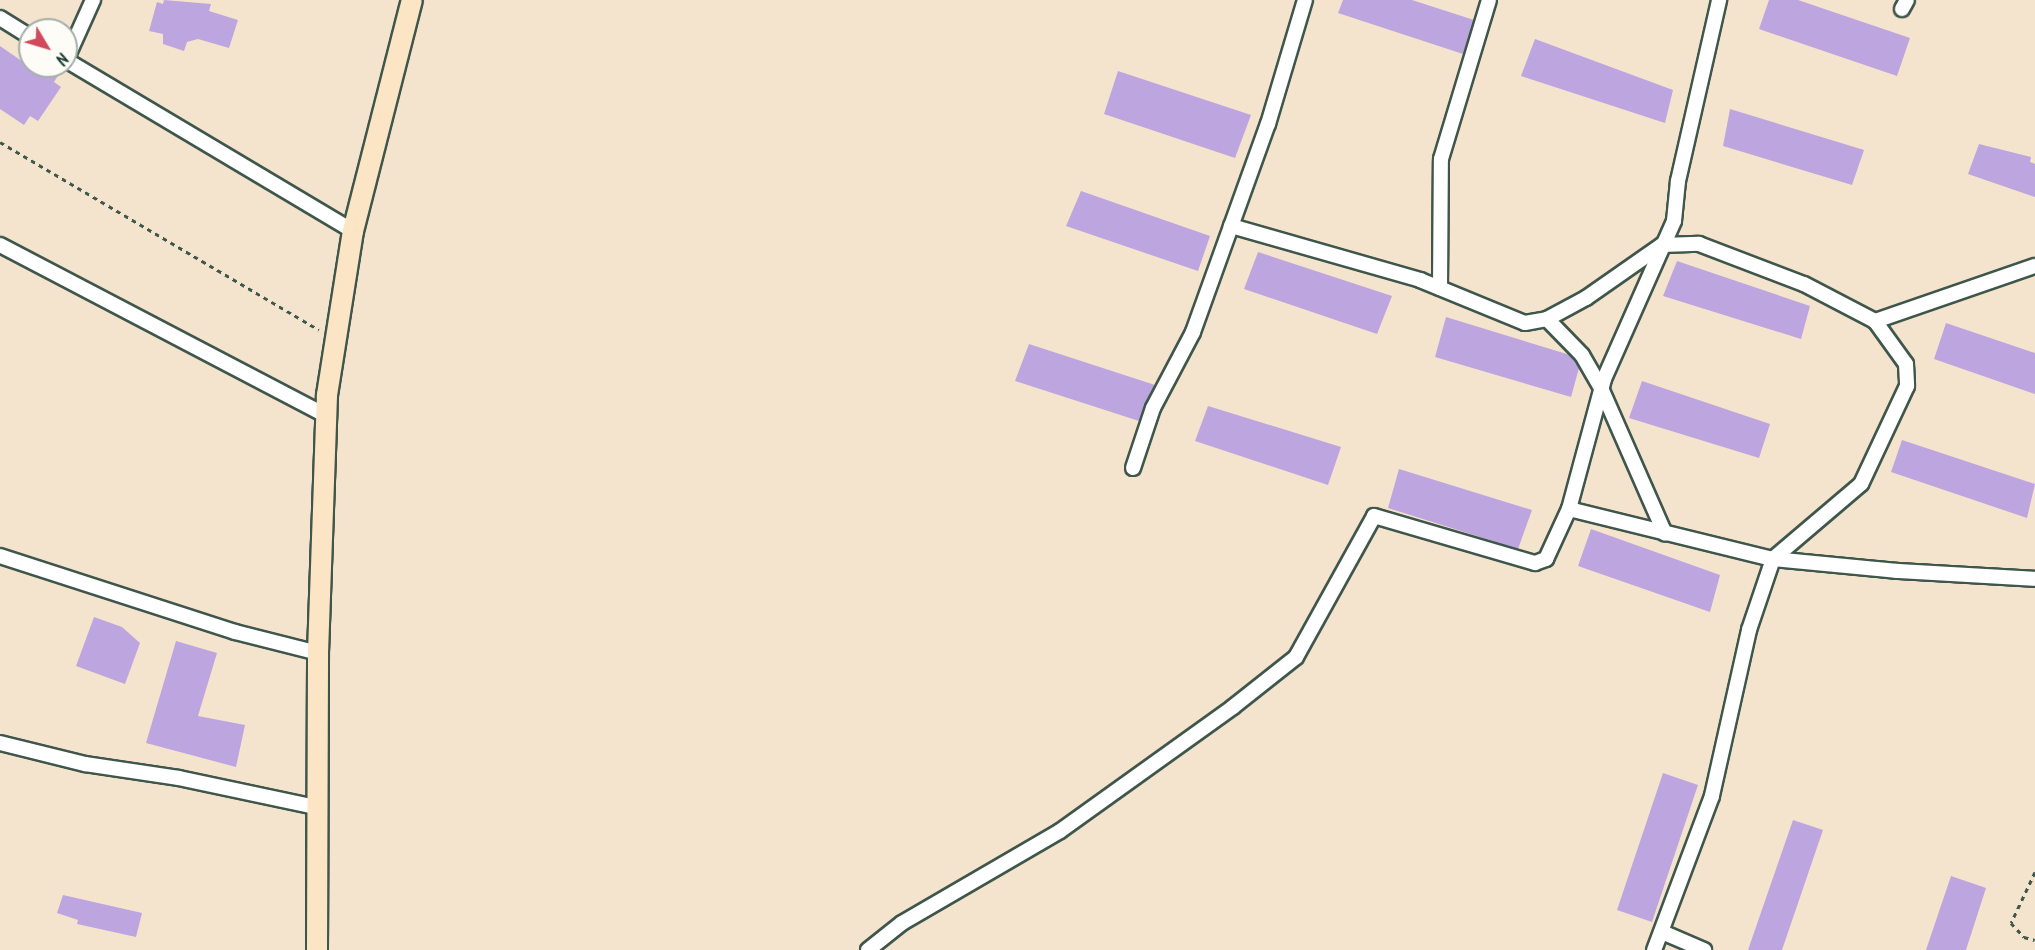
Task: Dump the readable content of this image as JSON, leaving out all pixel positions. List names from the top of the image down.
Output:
{
  "north": "bottom right"
}
